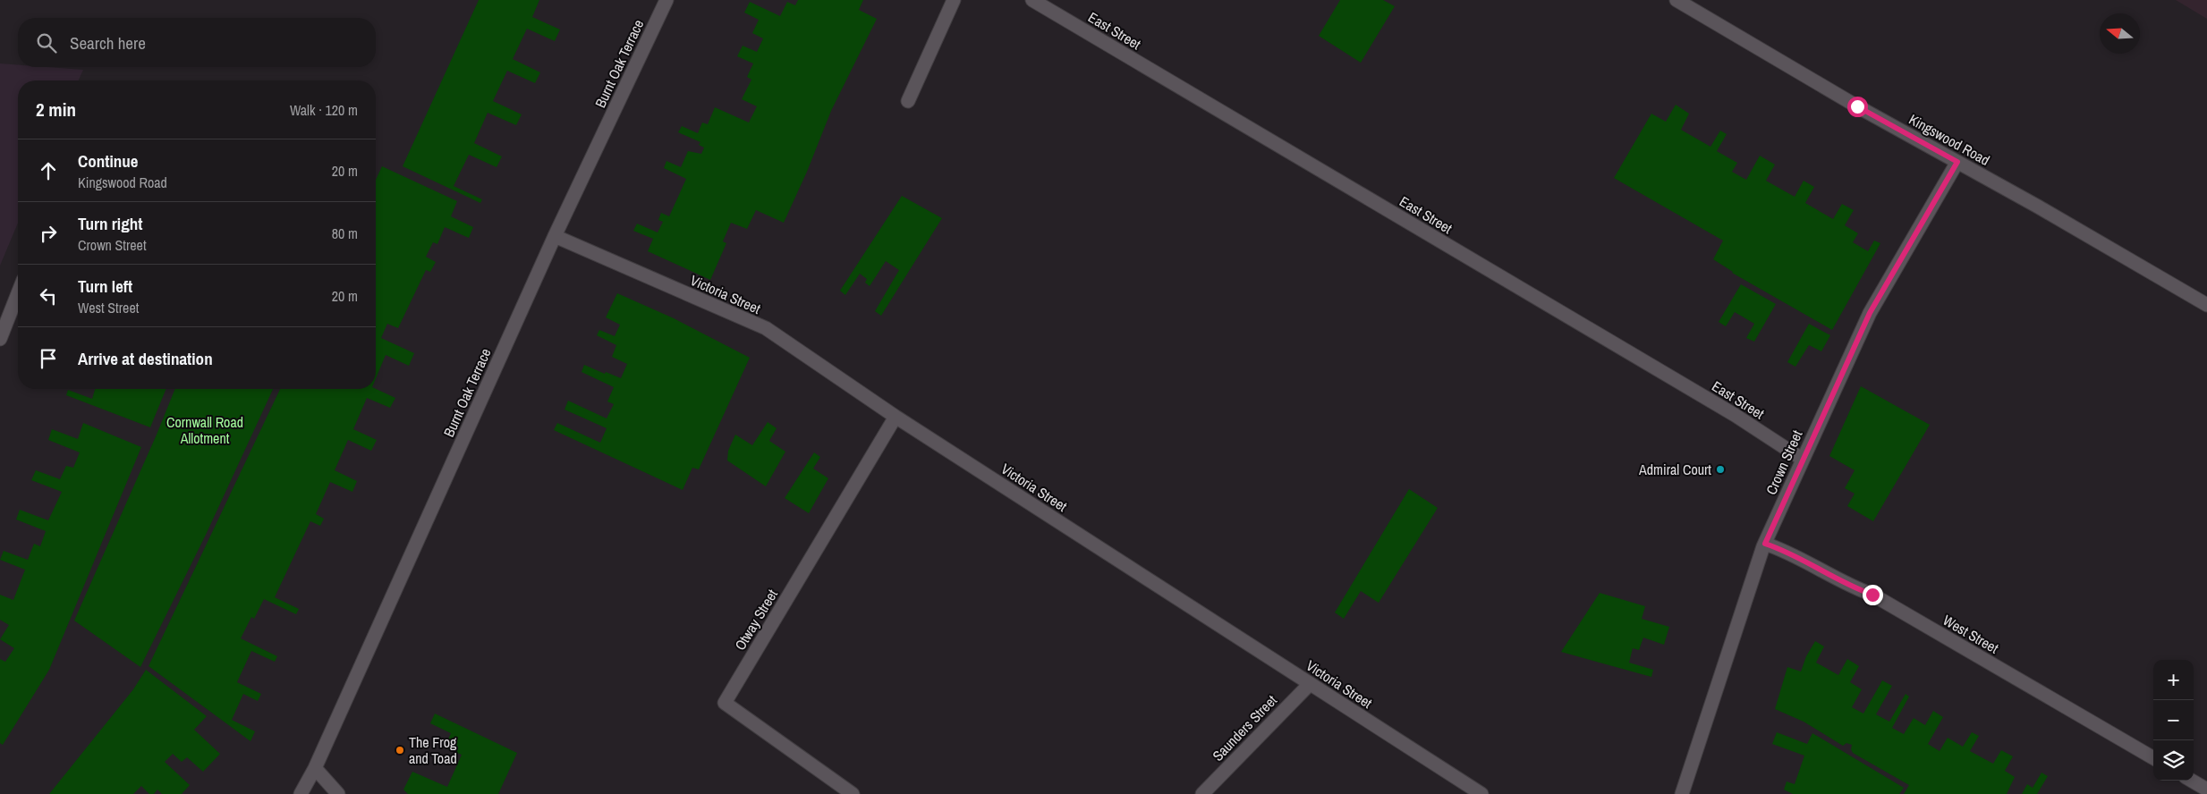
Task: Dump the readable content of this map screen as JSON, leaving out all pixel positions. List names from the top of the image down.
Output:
{
  "streets": {
    "street": [
      "East Street",
      "Burnt Oak Terrace",
      "Kingswood Road",
      "Victoria Street",
      "Crown Street",
      "Otway Street",
      "West Street",
      "Saunders Street"
    ]
  },
  "crossings": [
    ["East Street", "Crown Street"],
    ["Burnt Oak Terrace", "Victoria Street"],
    ["Kingswood Road", "Crown Street"],
    ["Victoria Street", "Otway Street"],
    ["Victoria Street", "Saunders Street"],
    ["Crown Street", "West Street"]
  ],
  "parks": ["Cornwall Road Allotment"],
  "places": ["Admiral Court", "The Frog and Toad"],
  "north": "left",
  "page": {
    "search": "Search here",
    "heading": ["2 min", "Walk · 120 m"],
    "list": [
      ["Continue", "Kingswood Road", "20 m"],
      ["Turn right", "Crown Street", "80 m"],
      ["Turn left", "West Street", "20 m"],
      "Arrive at destination"
    ],
    "map_buttons": ["+", "−"]
  }
}
